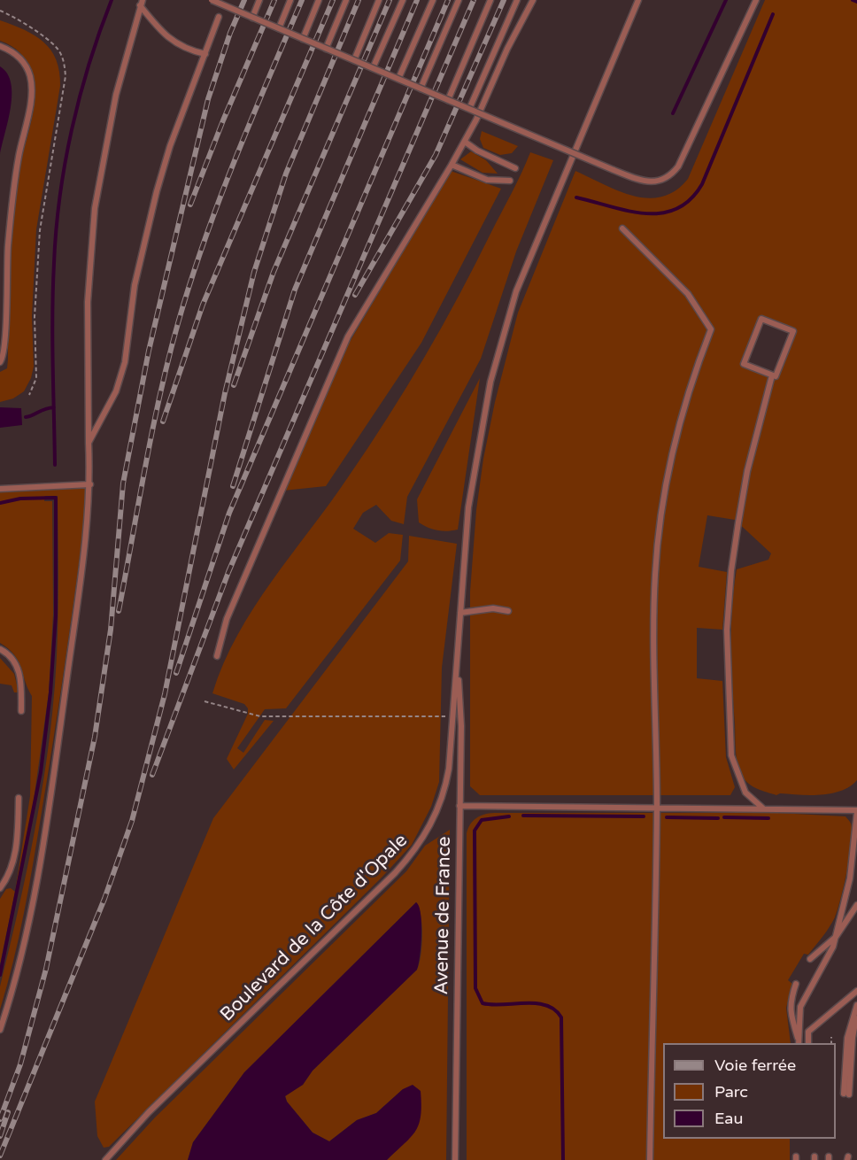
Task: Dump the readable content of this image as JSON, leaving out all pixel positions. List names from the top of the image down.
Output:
{
  "streets": {
    "lane": ["Avenue de France", "Boulevard de la Côte d'Opale"]
  },
  "crossings": [
    ["Avenue de France", "Boulevard de la Côte d'Opale"]
  ],
  "legend": ["Voie ferrée", "Parc", "Eau"]
}
